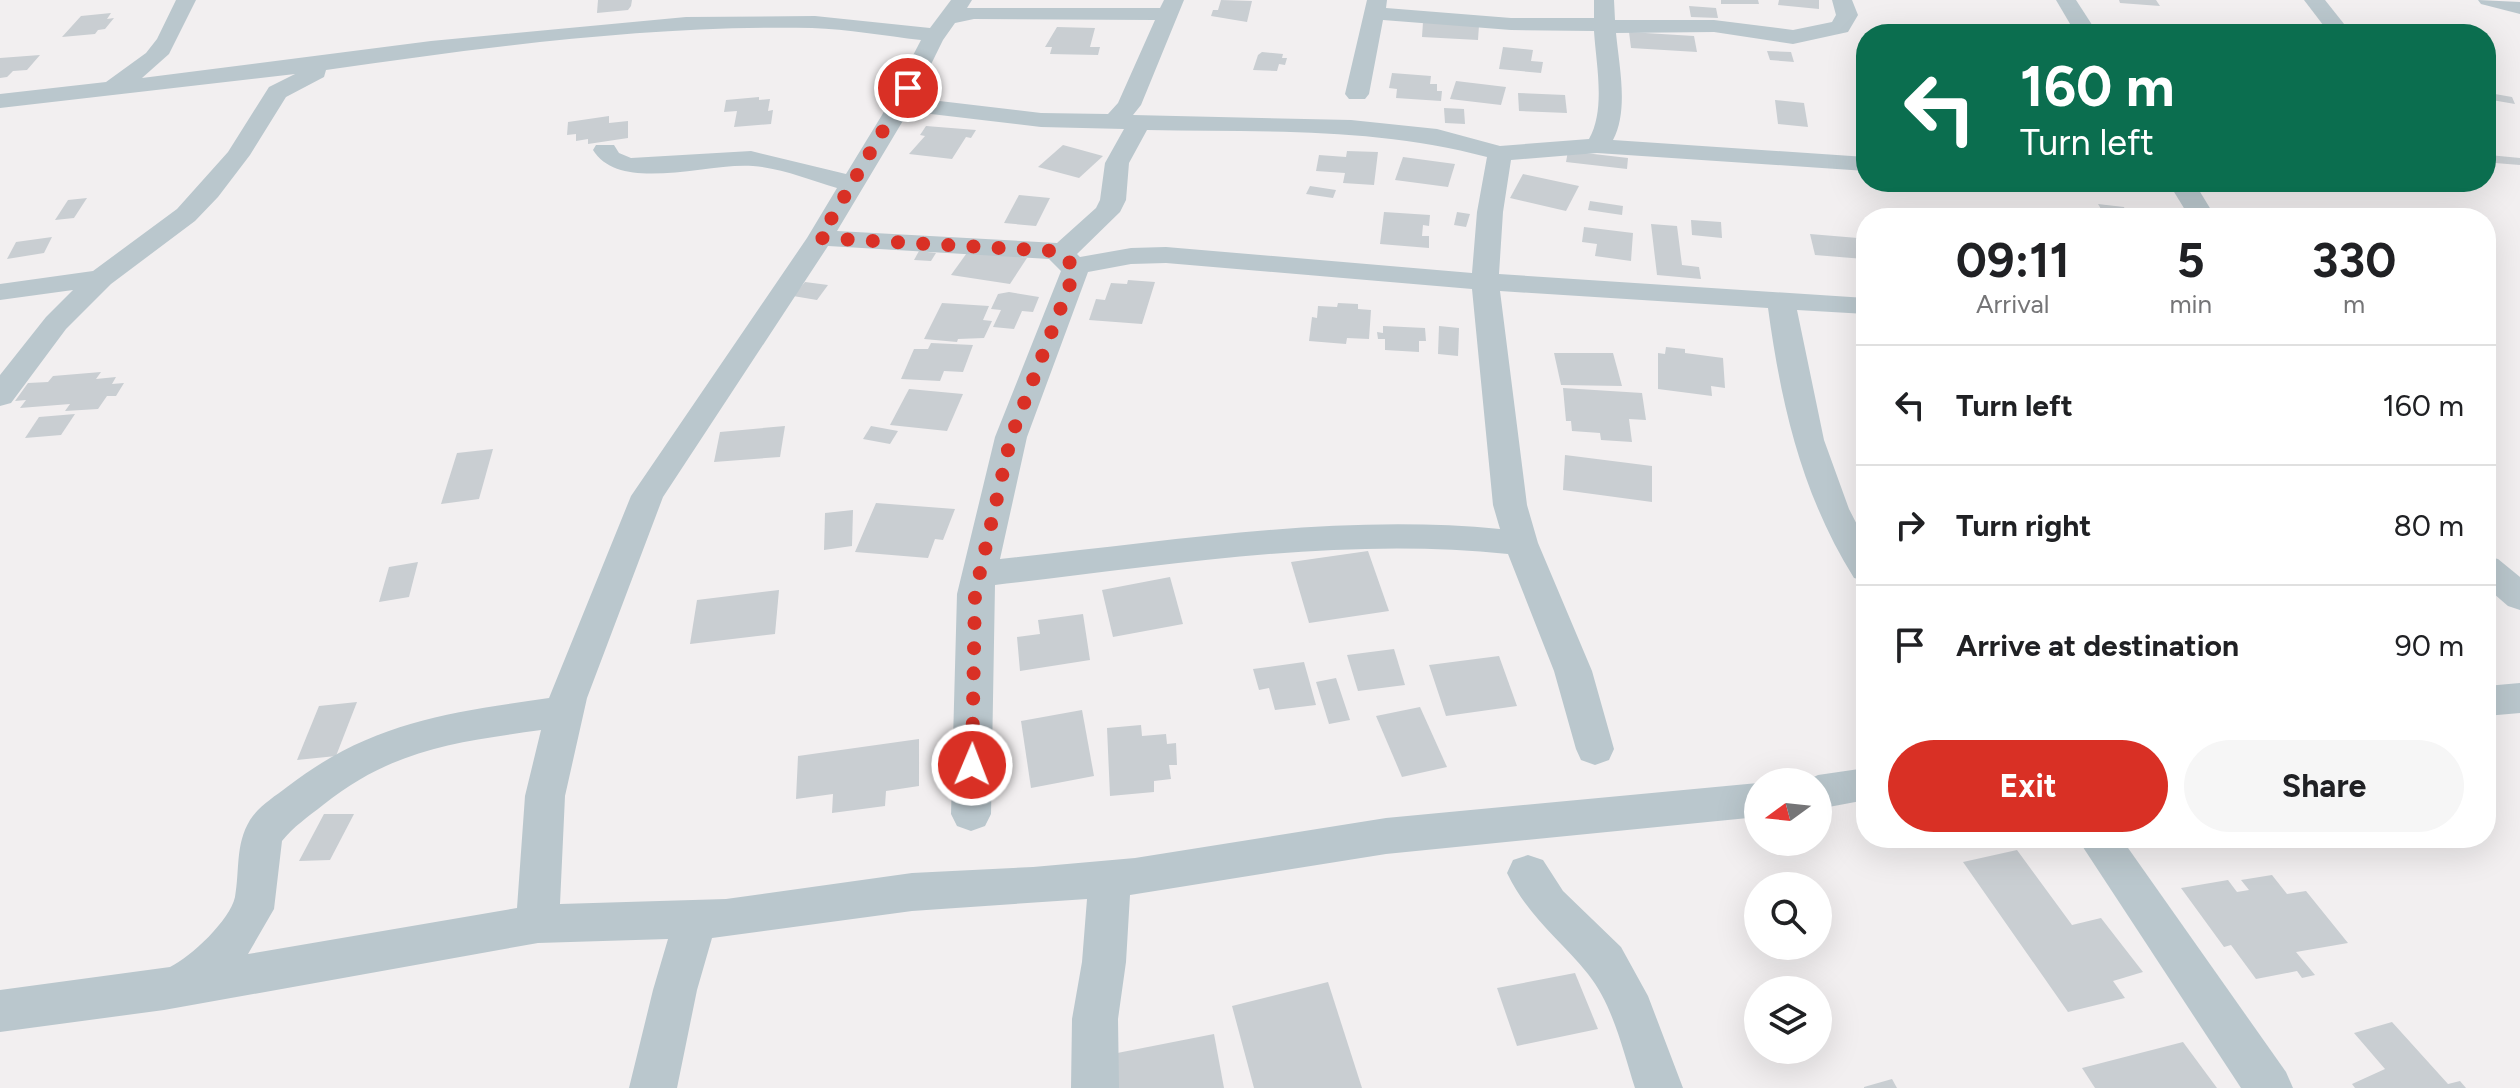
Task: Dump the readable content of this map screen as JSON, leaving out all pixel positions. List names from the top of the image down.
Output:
{
  "north": "left",
  "page": {
    "turn": ["160 m", "Turn left"],
    "eta": [
      "09:11",
      "Arrival",
      "5",
      "min",
      "330",
      "m"
    ],
    "list": [
      {
        "name": "Turn left",
        "value": "160 m"
      },
      {
        "name": "Turn right",
        "value": "80 m"
      },
      {
        "name": "Arrive at destination",
        "value": "90 m"
      }
    ],
    "buttons": ["Exit", "Share"]
  }
}
